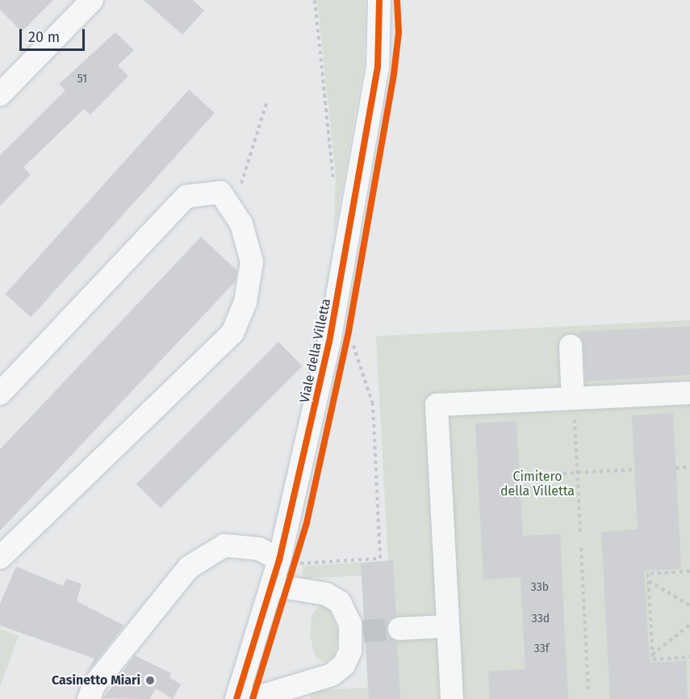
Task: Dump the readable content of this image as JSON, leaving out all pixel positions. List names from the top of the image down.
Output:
{
  "streets": {
    "street": ["Viale della Villetta"]
  },
  "parks": ["Cimitero della Villetta"],
  "places": ["Casinetto Miari"],
  "house_numbers": [
    "51",
    "33b",
    "33d",
    "33f"
  ],
  "scale_bar": "20 m"
}
